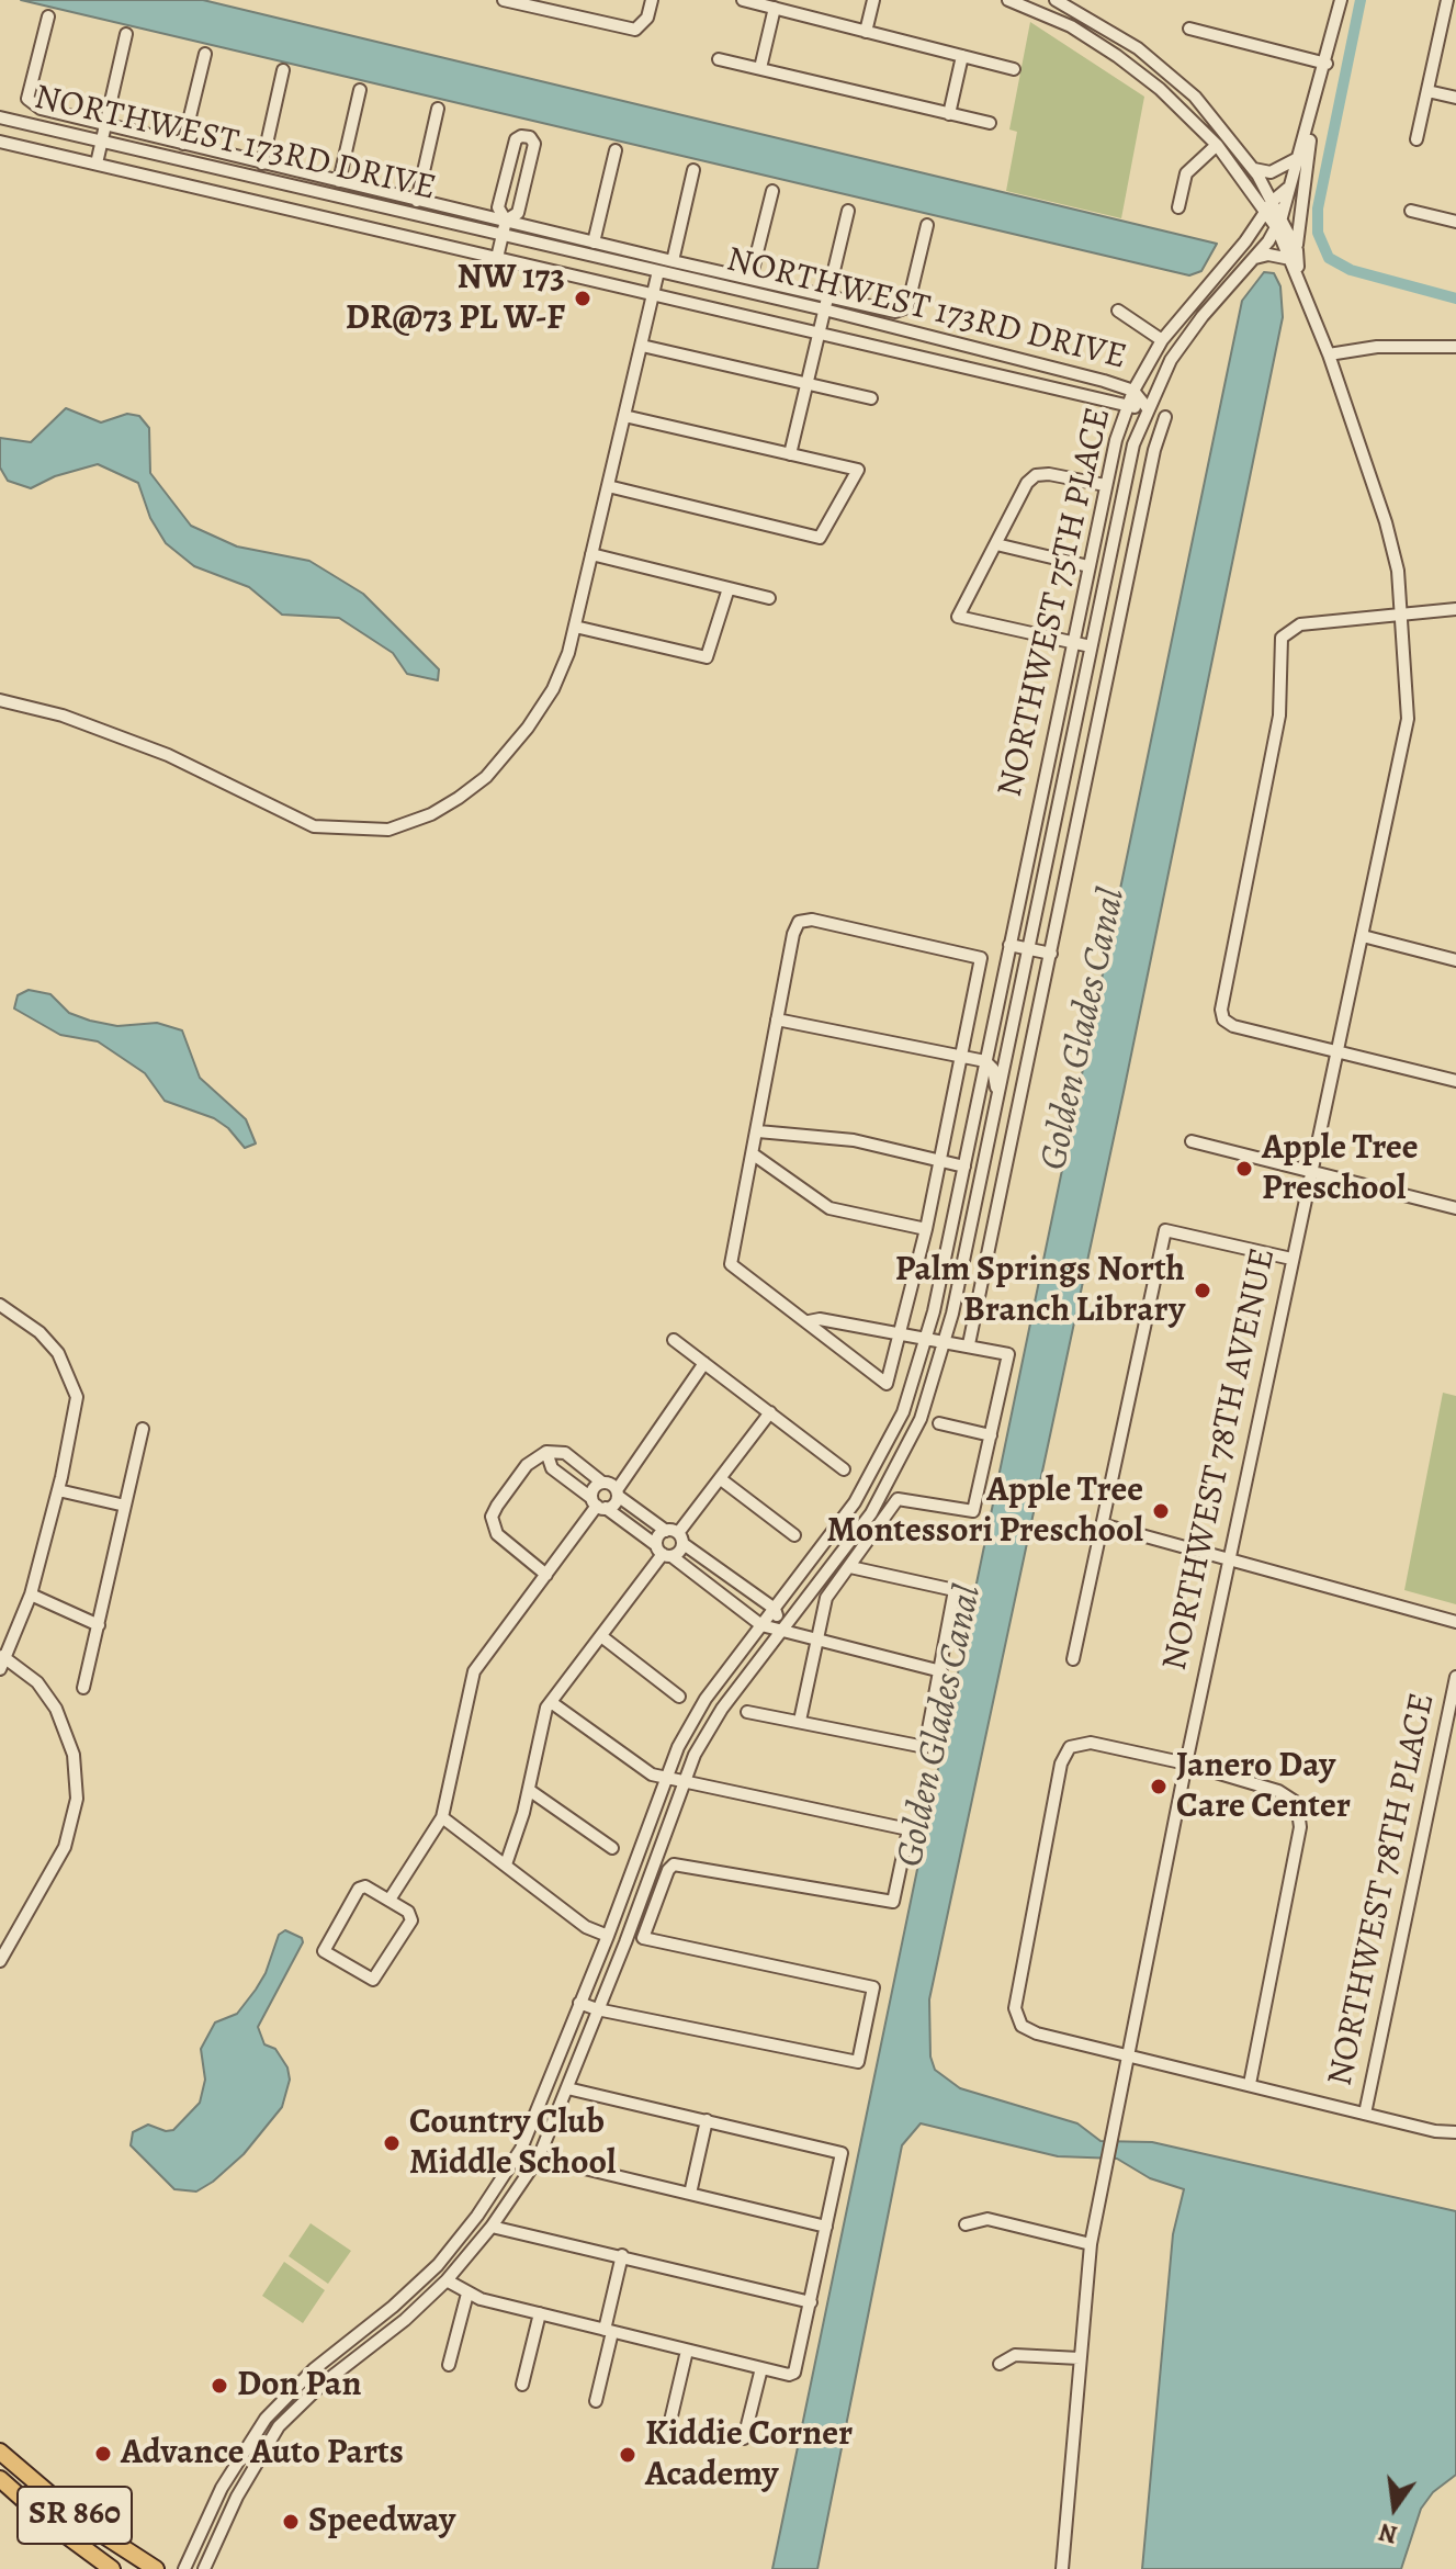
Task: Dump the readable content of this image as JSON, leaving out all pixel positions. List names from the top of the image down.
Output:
{
  "streets": {
    "main road": ["SR 860"],
    "street": [
      "NORTHWEST 173RD DRIVE",
      "NORTHWEST 75TH PLACE",
      "NORTHWEST 78TH AVENUE",
      "NORTHWEST 78TH PLACE"
    ]
  },
  "crossings": [
    ["NORTHWEST 173RD DRIVE", "NORTHWEST 75TH PLACE"],
    ["NORTHWEST 75TH PLACE", "NORTHWEST 78TH AVENUE"]
  ],
  "water": ["Golden Glades Canal"],
  "places": [
    "NW 173 DR@73 PL W-F",
    "Apple Tree Preschool",
    "Palm Springs North Branch Library",
    "Apple Tree Montessori Preschool",
    "Janero Day Care Center",
    "Country Club Middle School",
    "Don Pan",
    "Advance Auto Parts",
    "Kiddie Corner Academy",
    "Speedway"
  ],
  "north": "bottom"
}
